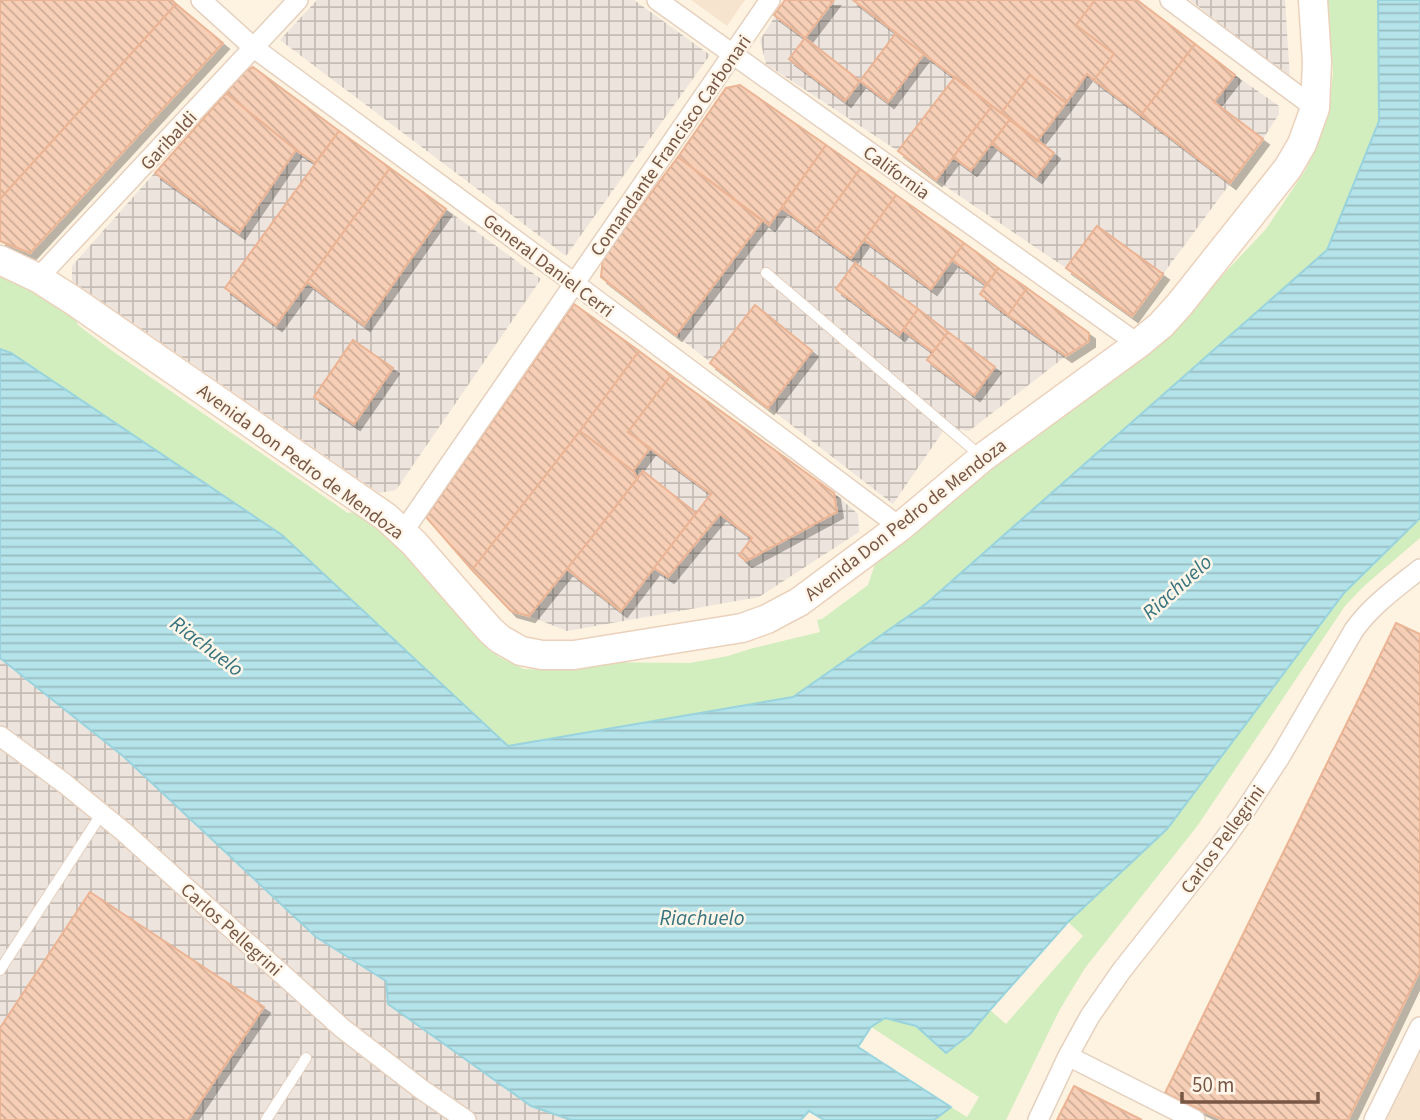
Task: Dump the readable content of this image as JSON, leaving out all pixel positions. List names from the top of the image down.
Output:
{
  "streets": {
    "main road": ["Avenida Don Pedro de Mendoza"],
    "street": [
      "Garibaldi",
      "Comandante Francisco Carbonari",
      "California",
      "General Daniel Cerri",
      "Carlos Pellegrini"
    ]
  },
  "crossings": [
    ["Garibaldi", "General Daniel Cerri"],
    ["Garibaldi", "Avenida Don Pedro de Mendoza"],
    ["Comandante Francisco Carbonari", "California"],
    ["Comandante Francisco Carbonari", "General Daniel Cerri"],
    ["Comandante Francisco Carbonari", "Avenida Don Pedro de Mendoza"],
    ["California", "Avenida Don Pedro de Mendoza"],
    ["General Daniel Cerri", "Avenida Don Pedro de Mendoza"]
  ],
  "water": ["Riachuelo"],
  "scale_bar": "50 m"
}
